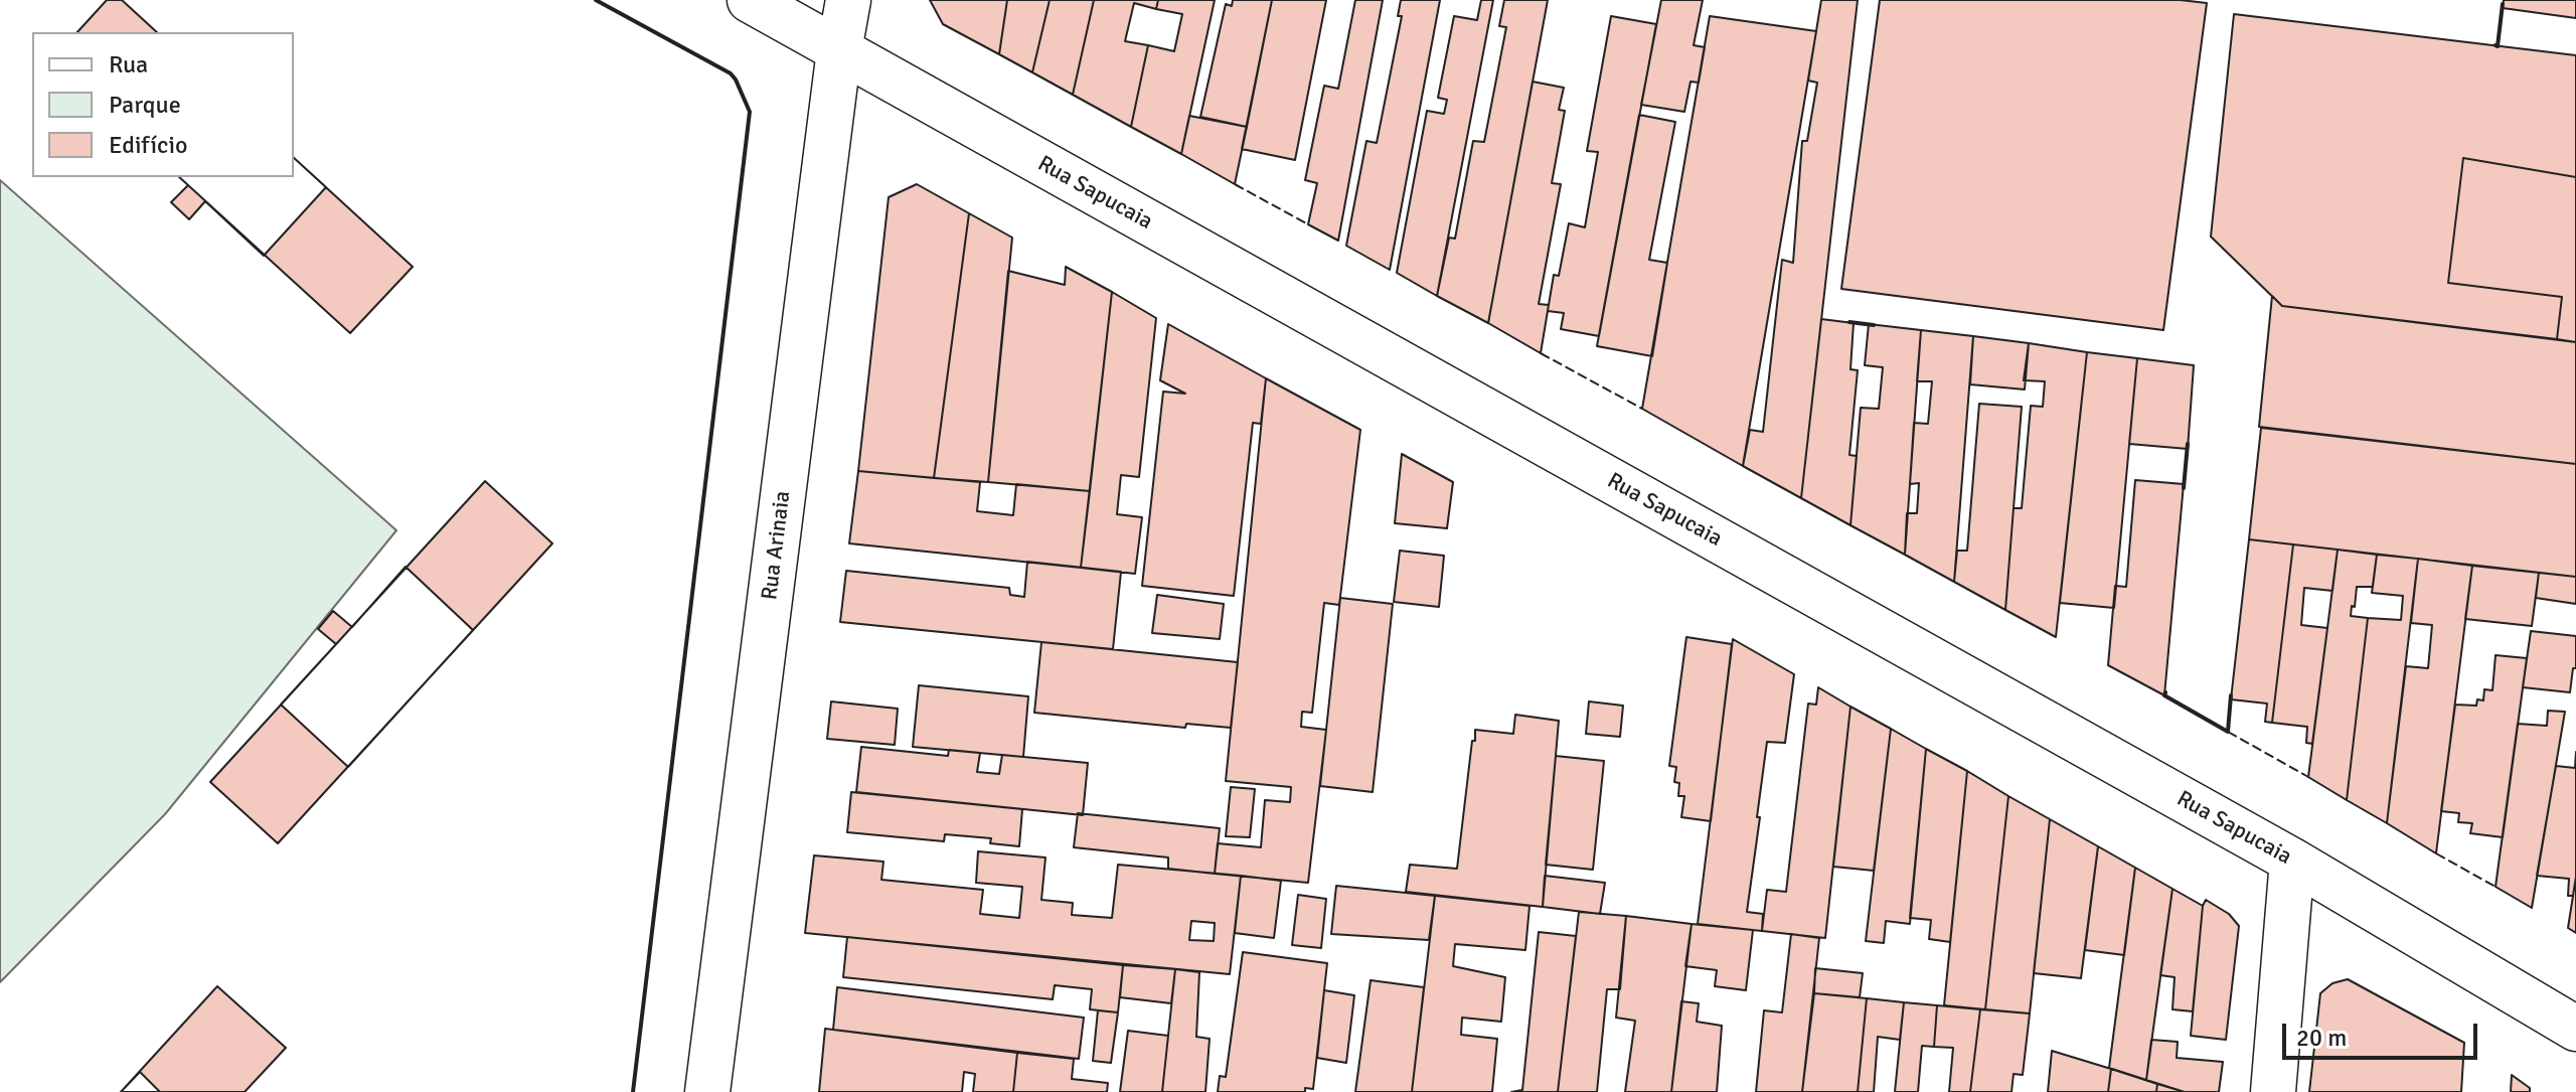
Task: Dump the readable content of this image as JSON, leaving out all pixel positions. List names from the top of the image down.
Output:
{
  "streets": {
    "street": ["Rua Sapucaia", "Rua Arinaia"]
  },
  "crossings": [
    ["Rua Sapucaia", "Rua Arinaia"]
  ],
  "legend": ["Rua", "Parque", "Edifício"],
  "scale_bar": "20 m"
}
